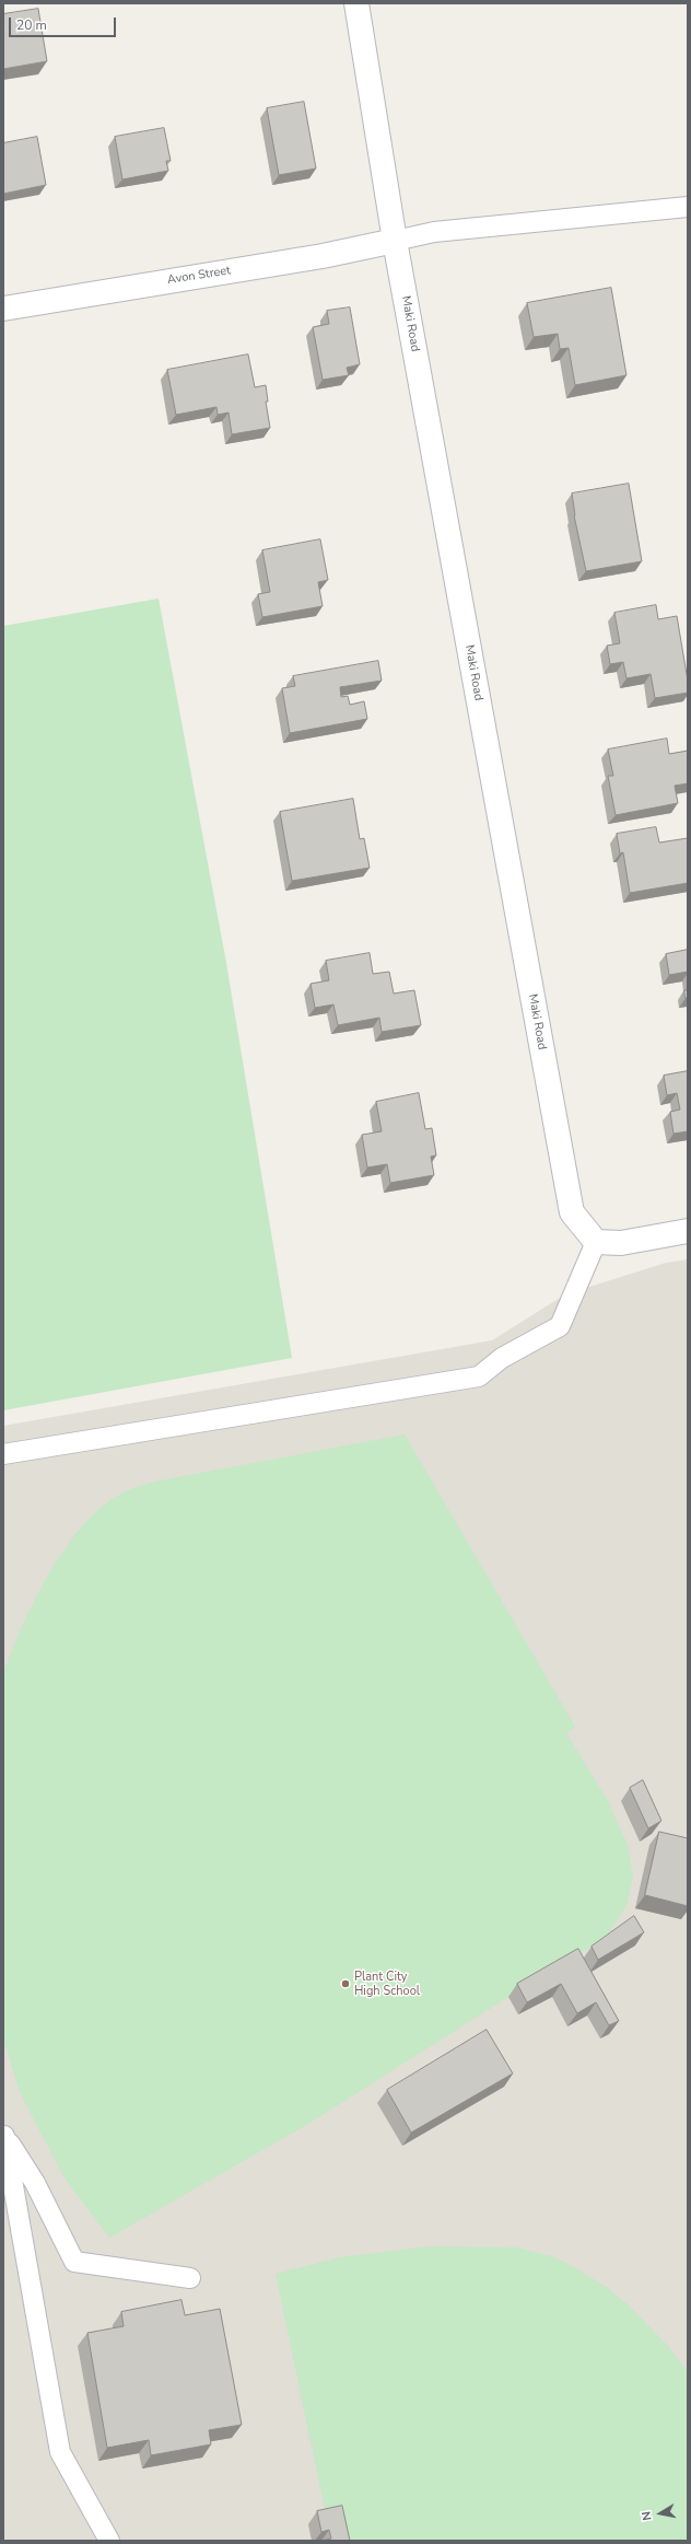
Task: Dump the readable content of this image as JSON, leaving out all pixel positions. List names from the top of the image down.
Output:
{
  "streets": {
    "street": ["Avon Street", "Maki Road"]
  },
  "crossings": [
    ["Avon Street", "Maki Road"]
  ],
  "places": ["Plant City High School"],
  "scale_bar": "20 m",
  "north": "left"
}
